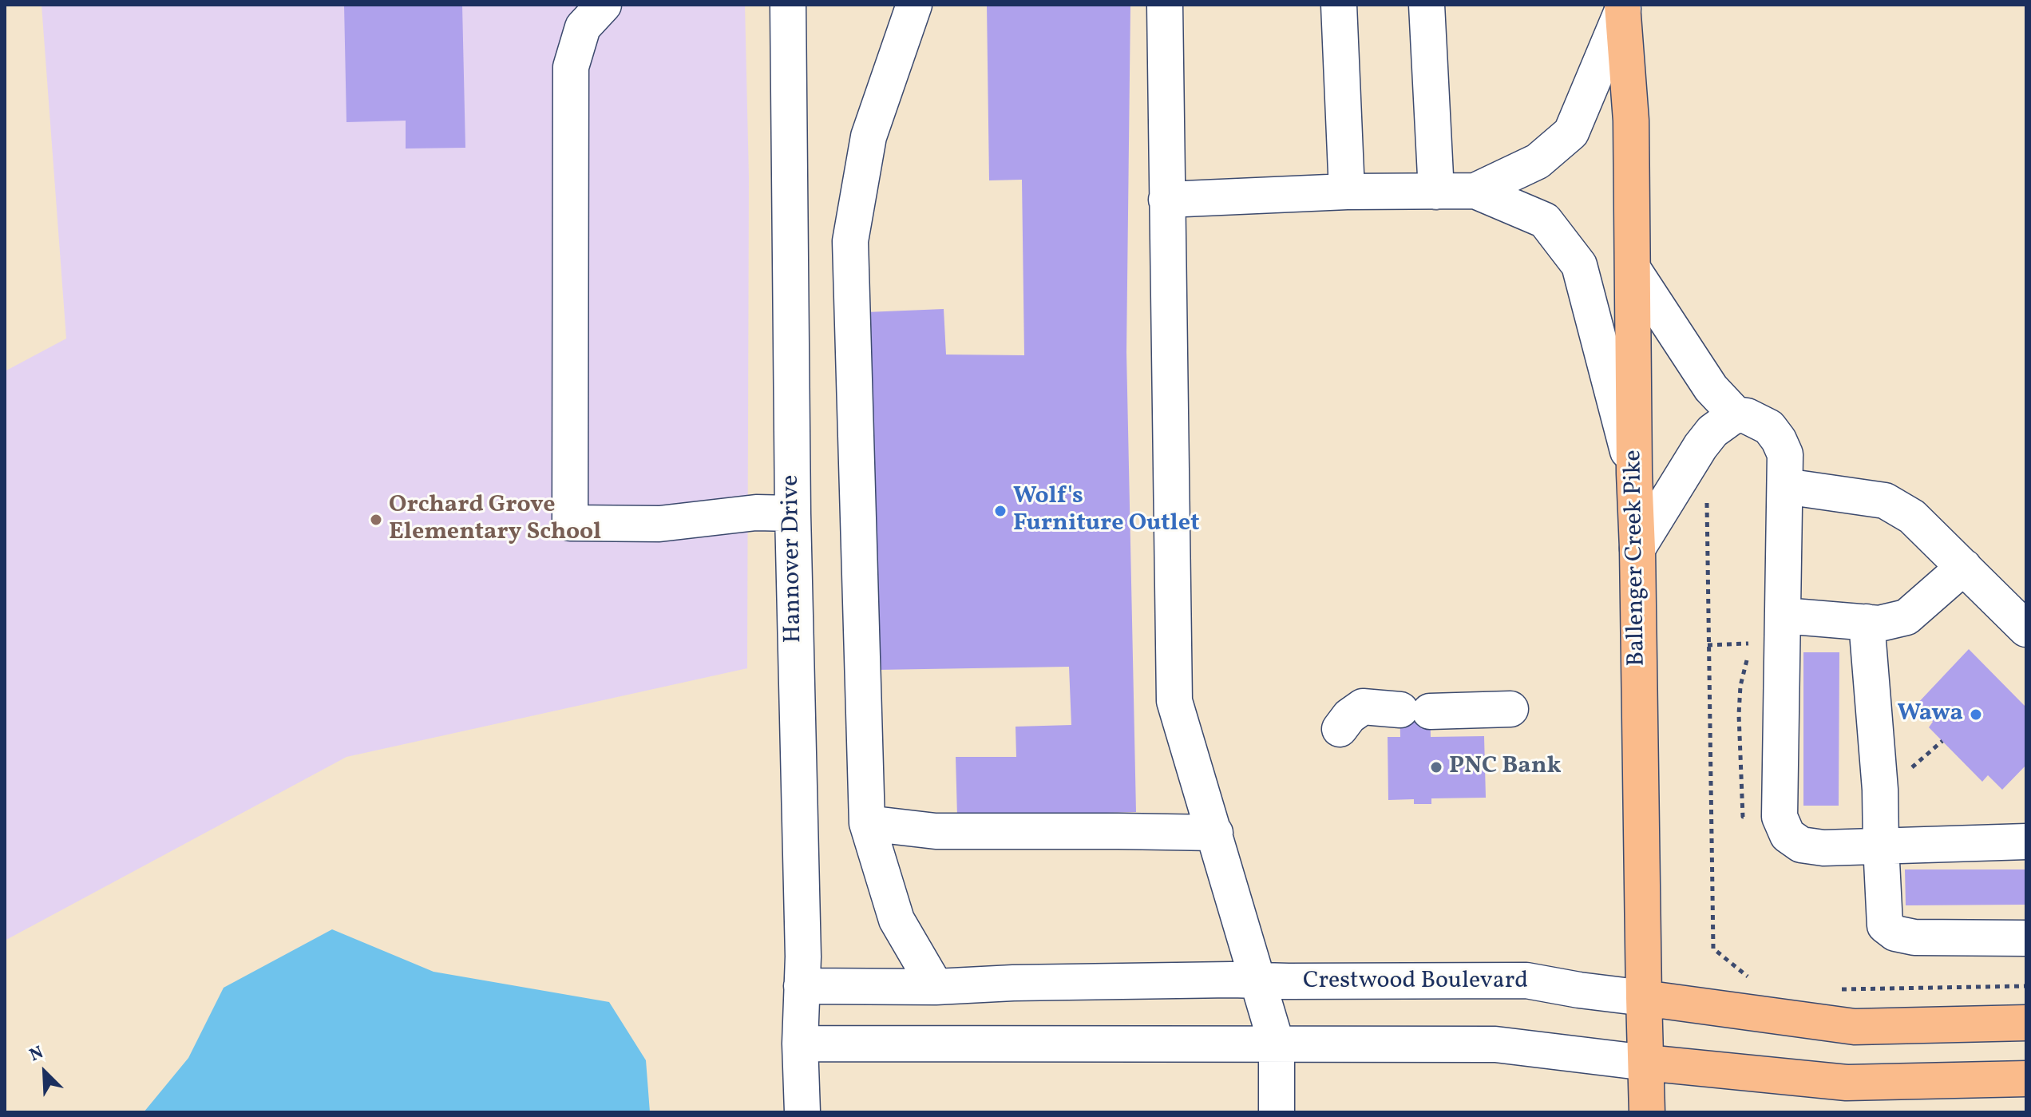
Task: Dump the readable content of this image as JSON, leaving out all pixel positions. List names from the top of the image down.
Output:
{
  "streets": {
    "main road": ["Ballenger Creek Pike", "Crestwood Boulevard"],
    "street": ["Hannover Drive"]
  },
  "crossings": [
    ["Ballenger Creek Pike", "Crestwood Boulevard"],
    ["Hannover Drive", "Crestwood Boulevard"]
  ],
  "places": [
    "Wolf's Furniture Outlet",
    "Orchard Grove Elementary School",
    "Wawa",
    "PNC Bank"
  ],
  "north": "top left"
}
